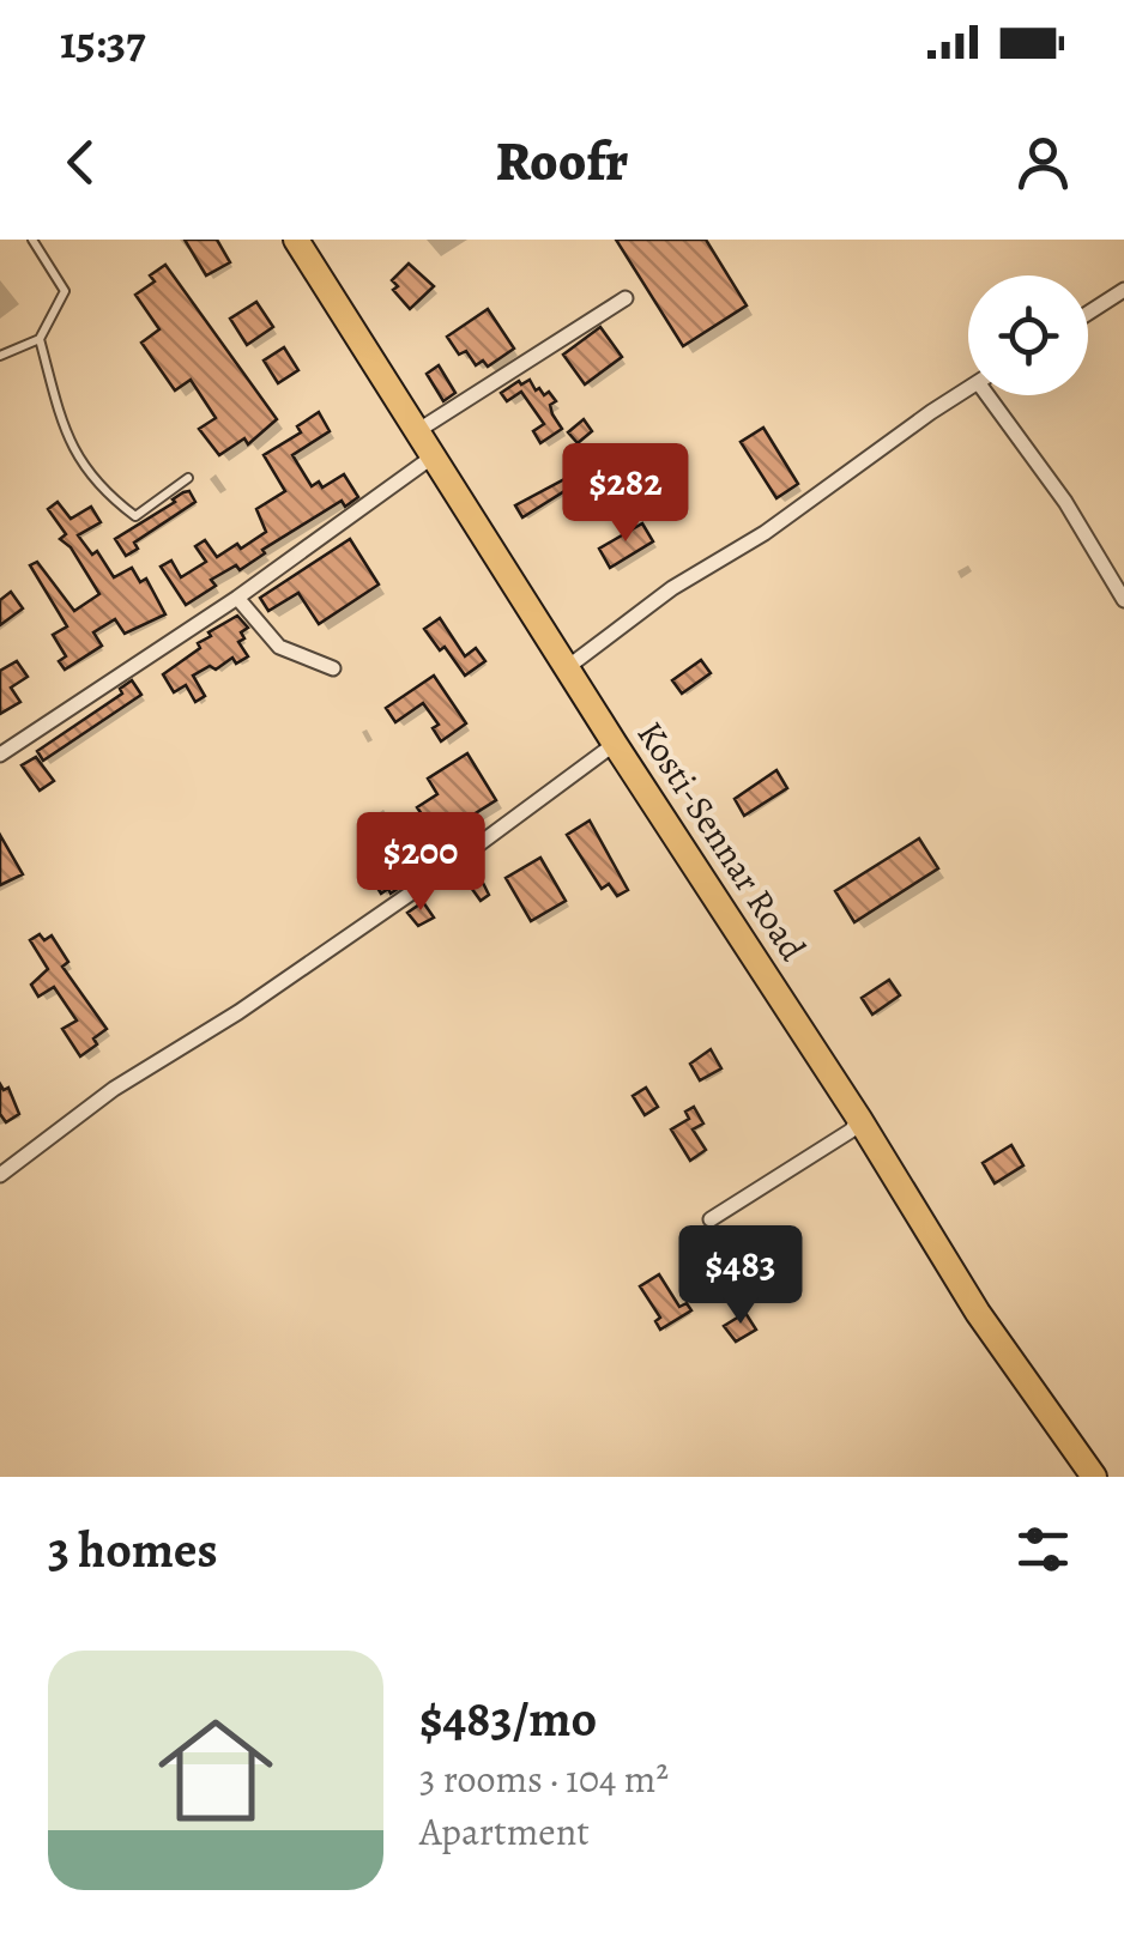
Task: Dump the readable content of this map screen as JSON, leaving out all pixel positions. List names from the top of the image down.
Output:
{
  "streets": {
    "highway": ["Kosti-Sennar Road"]
  },
  "page": {
    "status": "15:37",
    "header": "Roofr",
    "price": ["$282", "$200", "$483"],
    "heading": "3 homes",
    "list": [
      {
        "name": "$483/mo",
        "note": "3 rooms · 104 m² · Apartment"
      }
    ]
  }
}
